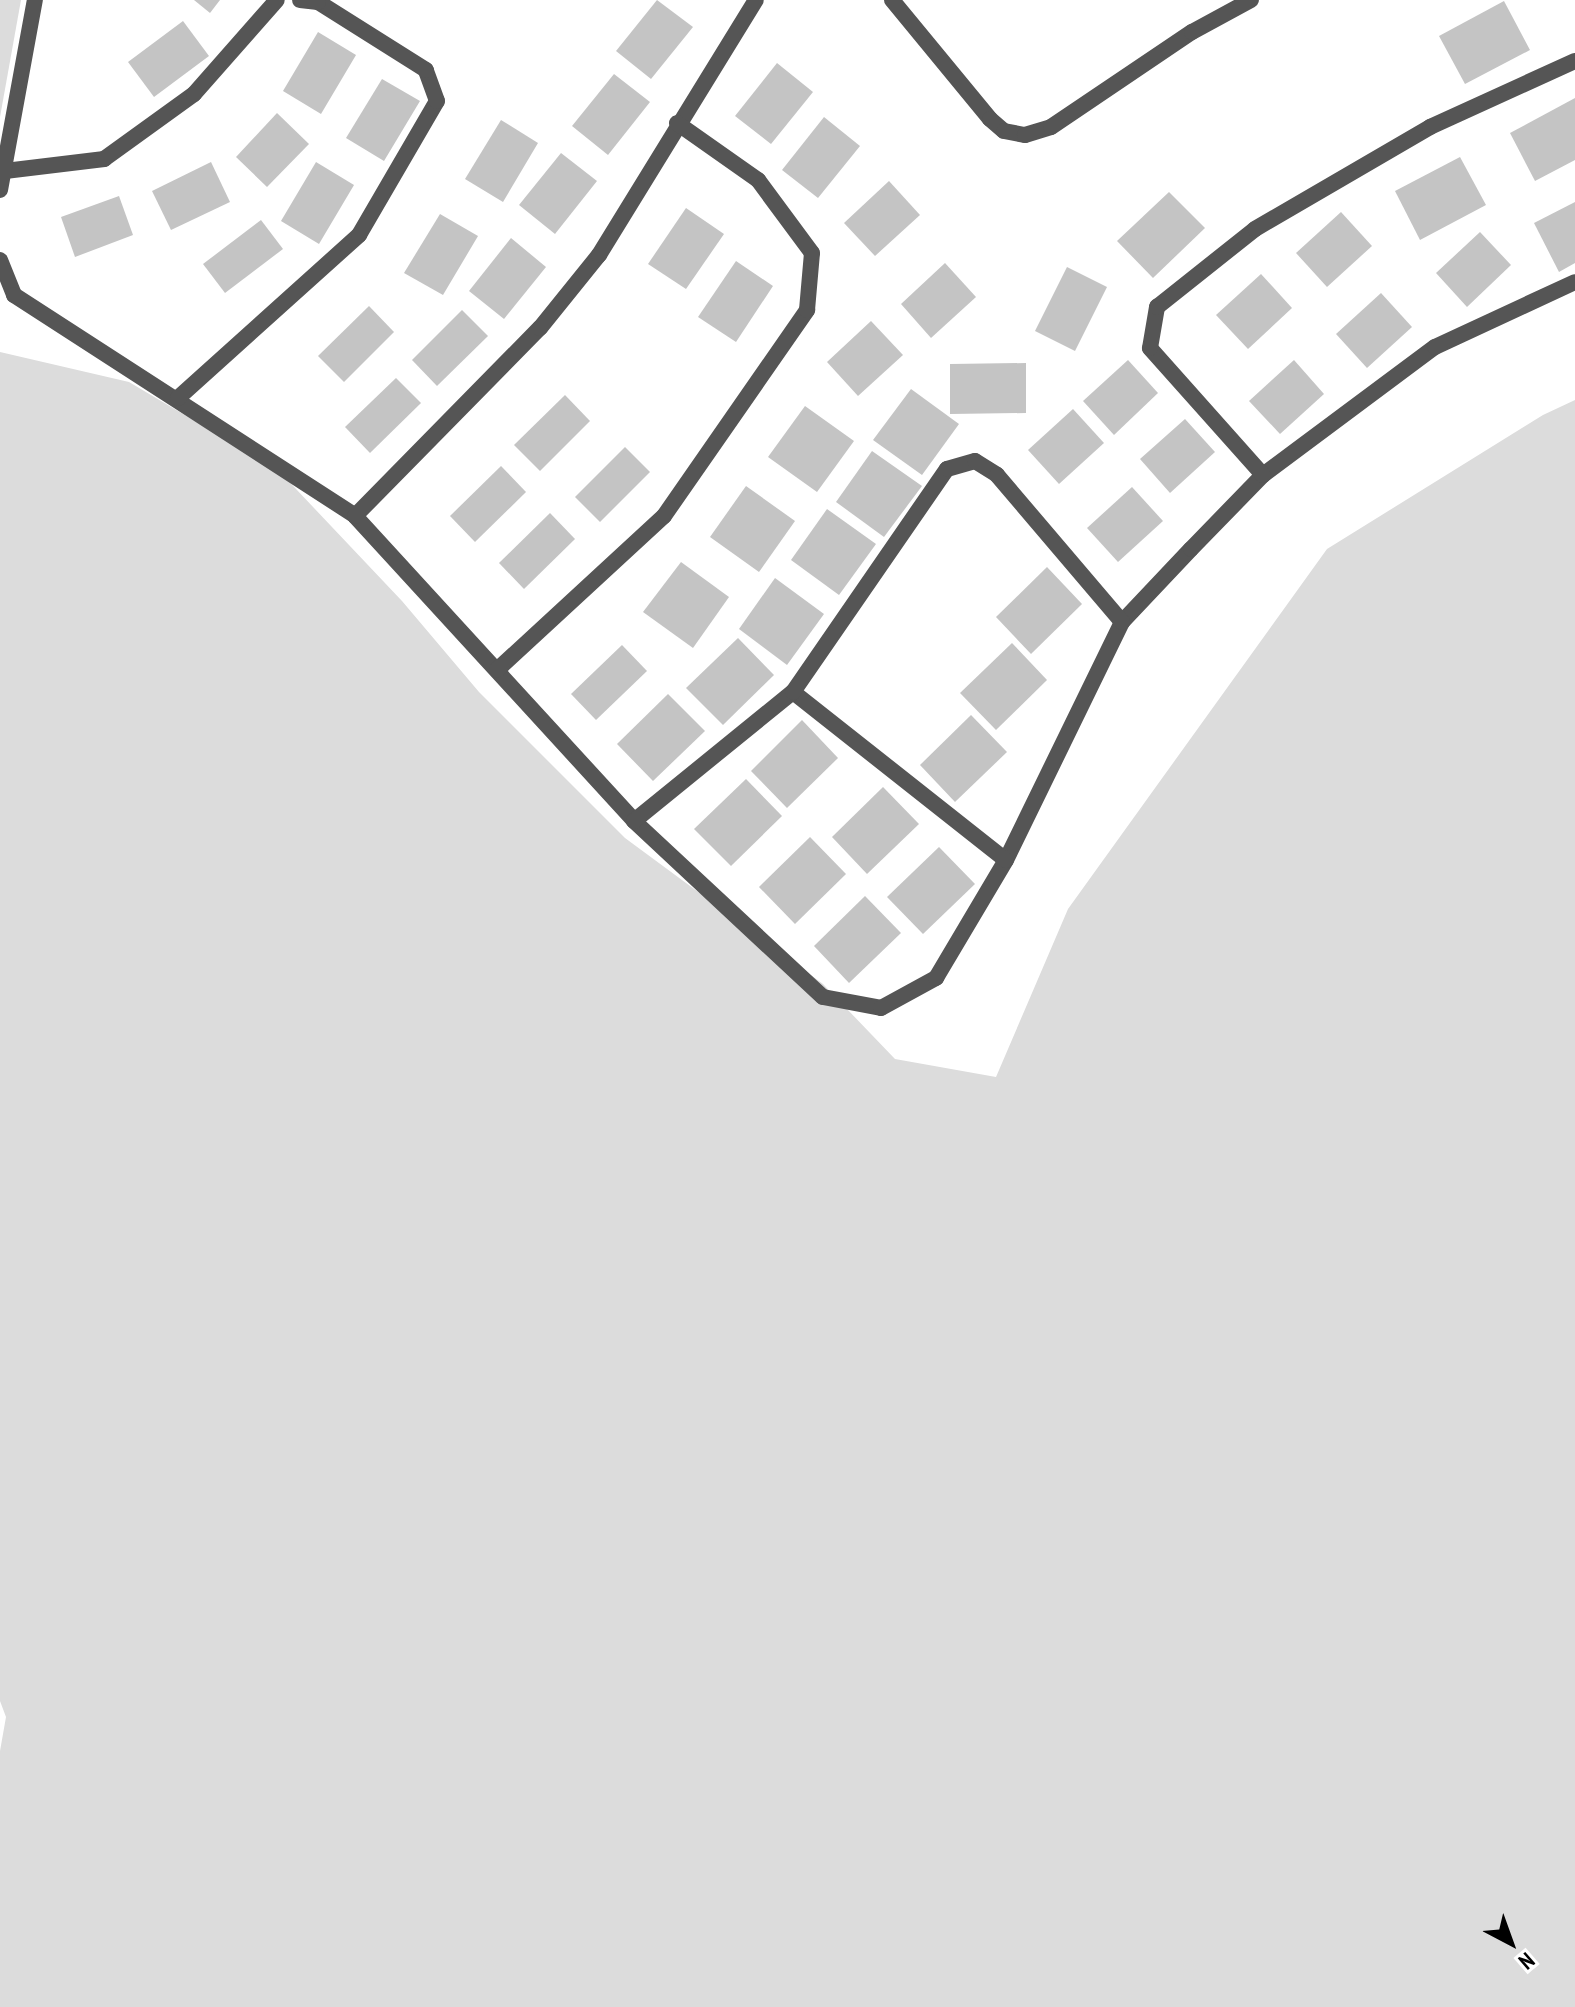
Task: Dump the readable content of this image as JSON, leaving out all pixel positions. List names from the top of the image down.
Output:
{
  "north": "bottom right"
}
